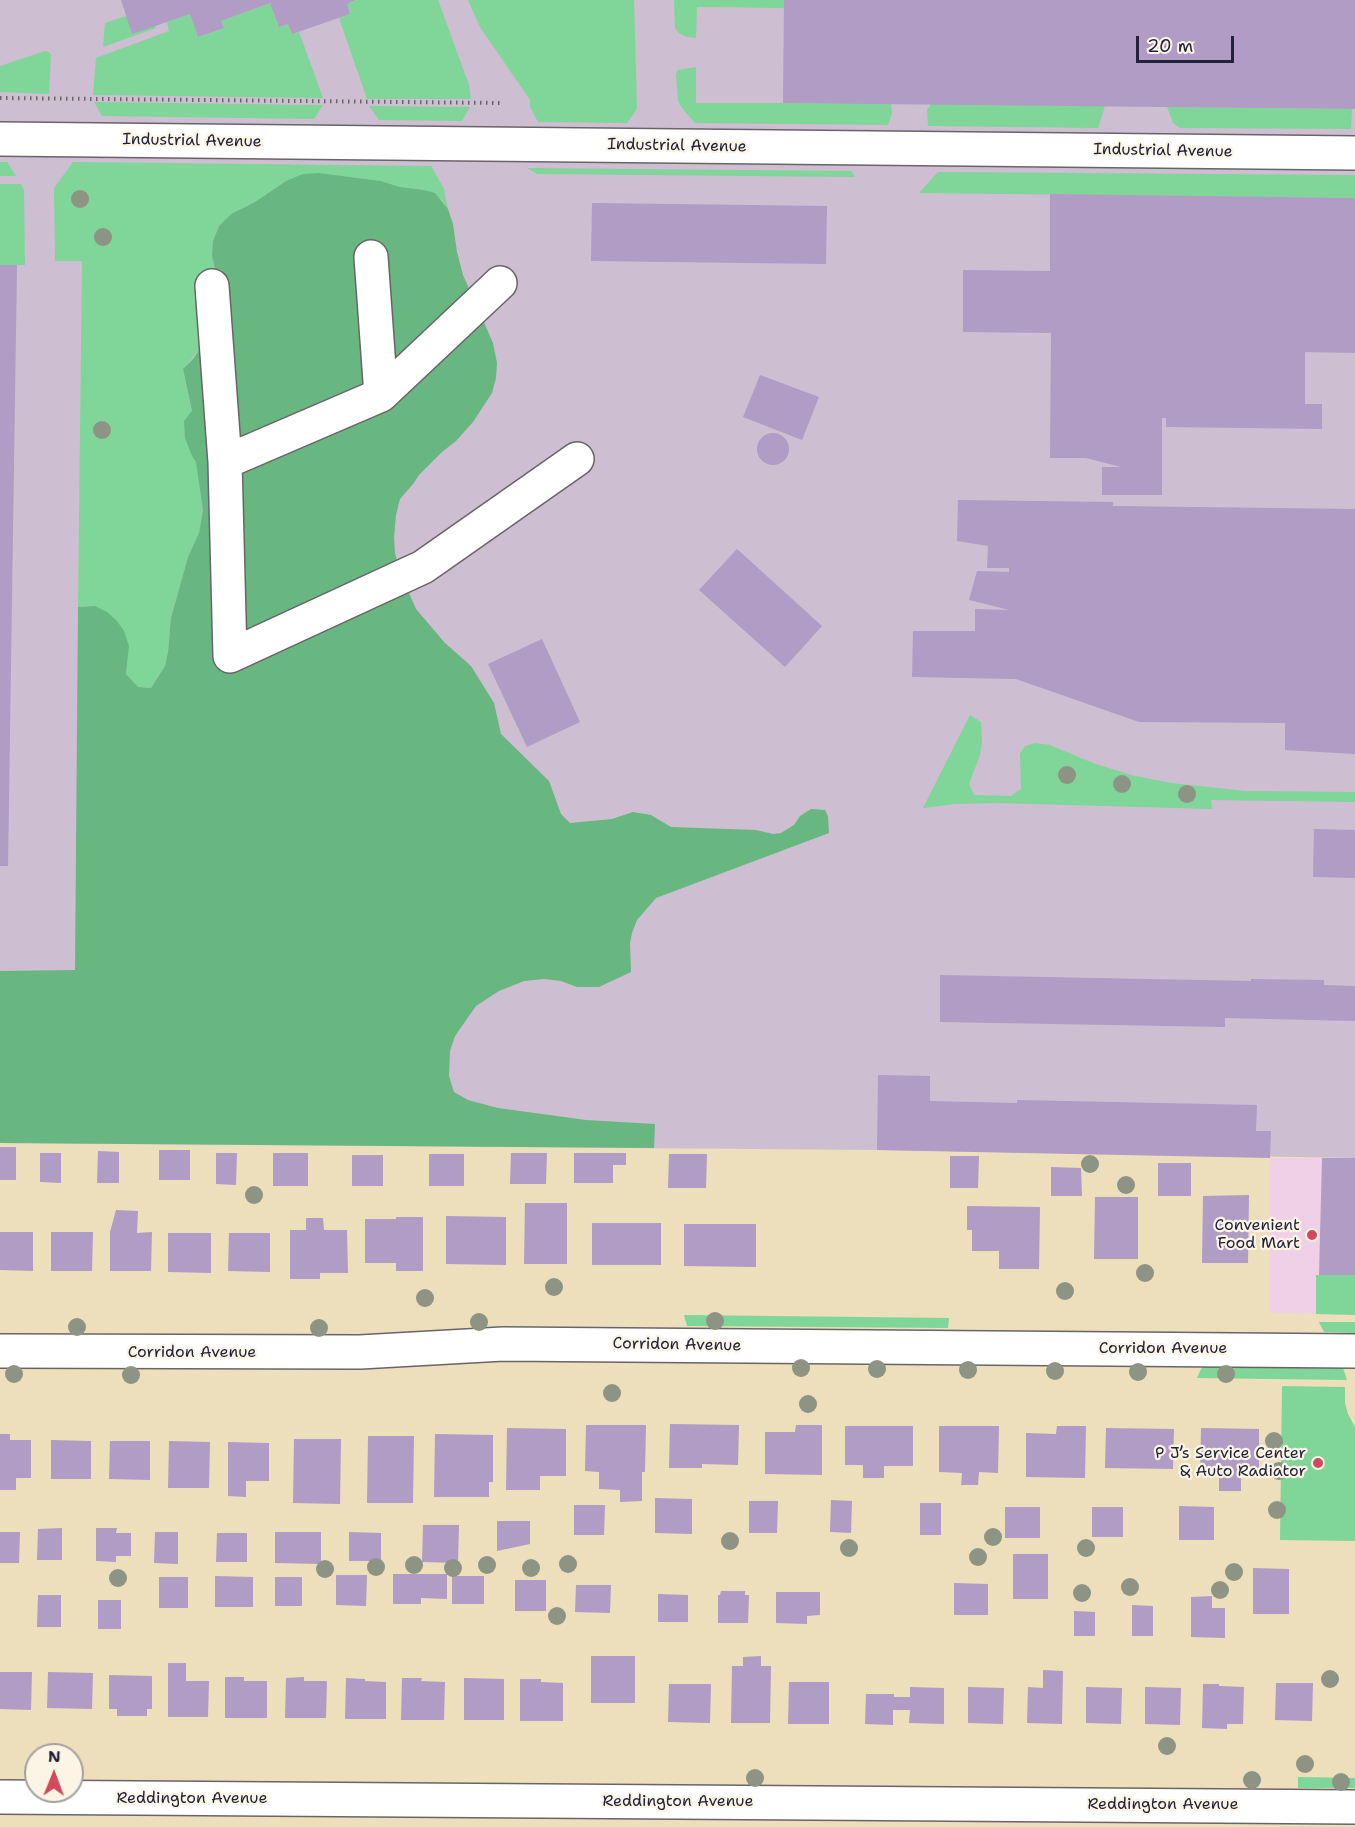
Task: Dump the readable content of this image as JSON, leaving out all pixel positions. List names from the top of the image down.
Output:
{
  "streets": {
    "street": ["Industrial Avenue", "Corridon Avenue", "Reddington Avenue"]
  },
  "places": ["Convenient Food Mart", "P J’s Service Center & Auto Radiator"],
  "scale_bar": "20 m",
  "north": "top"
}
